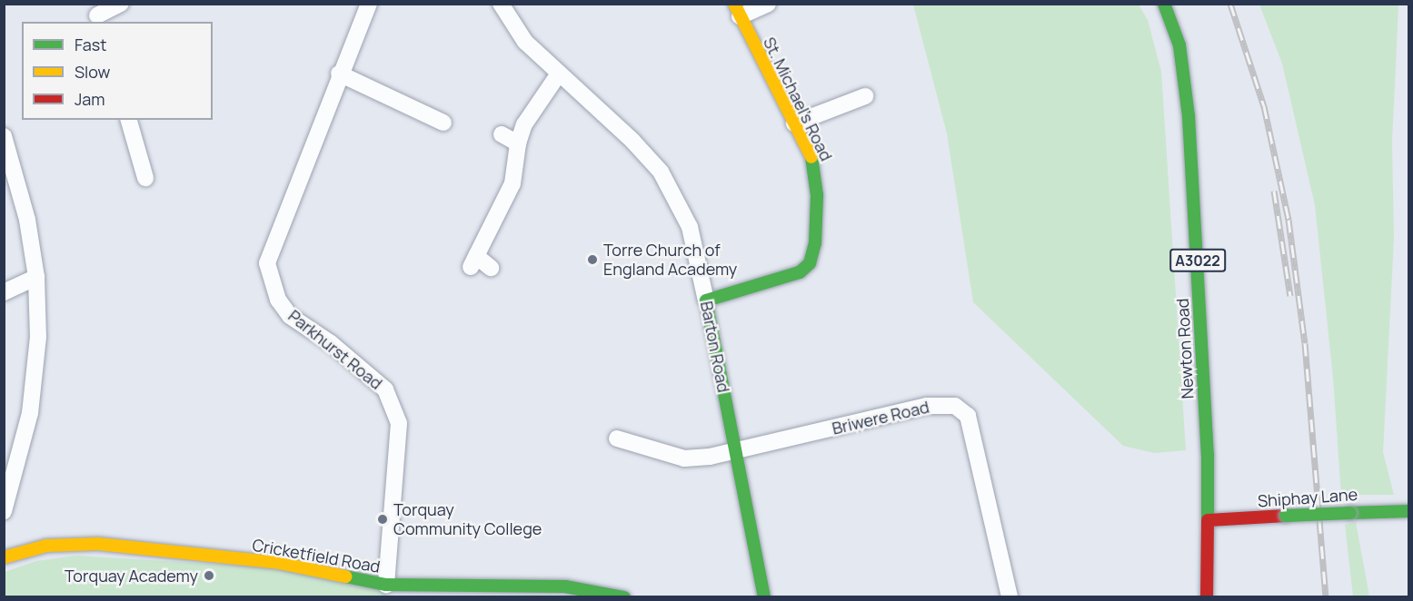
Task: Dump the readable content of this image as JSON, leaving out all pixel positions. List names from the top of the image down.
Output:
{
  "streets": {
    "street": [
      "St. Michael's Road",
      "A3022",
      "Barton Road",
      "Newton Road",
      "Parkhurst Road",
      "Briwere Road",
      "Shiphay Lane",
      "Cricketfield Road"
    ]
  },
  "crossings": [
    ["St. Michael's Road", "Barton Road"],
    ["Barton Road", "Briwere Road"],
    ["Newton Road", "Shiphay Lane"],
    ["Parkhurst Road", "Cricketfield Road"]
  ],
  "places": ["Torre Church of England Academy", "Torquay Community College", "Torquay Academy"],
  "legend": ["Fast", "Slow", "Jam"]
}
